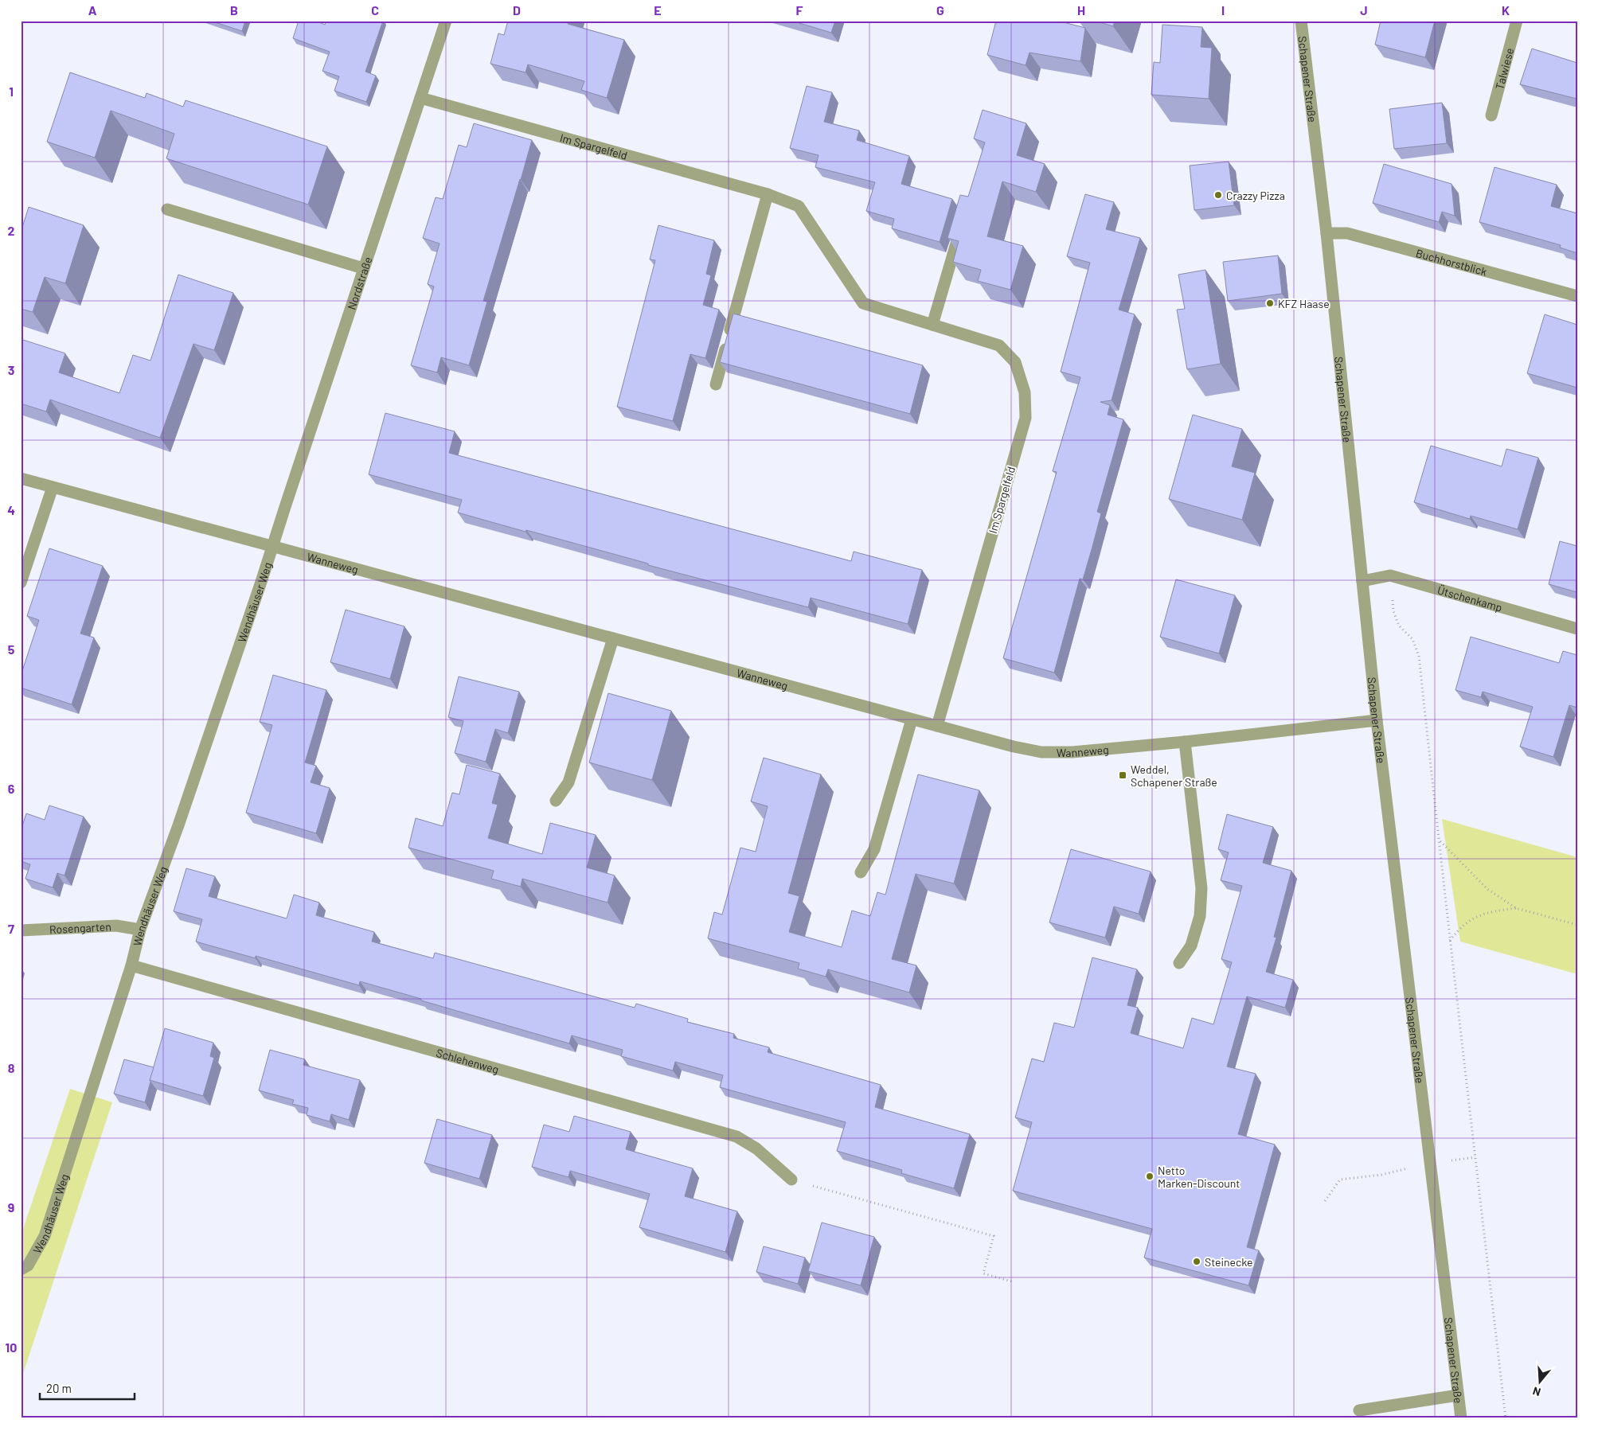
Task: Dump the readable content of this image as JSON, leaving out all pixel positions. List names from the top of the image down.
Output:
{
  "streets": {
    "street": [
      "Talwiese",
      "Schapener Straße",
      "Im Spargelfeld",
      "Buchhorstblick",
      "Nordstraße",
      "Wanneweg",
      "Ütschenkamp",
      "Wendhäuser Weg",
      "Rosengarten",
      "Schlehenweg"
    ]
  },
  "crossings": [
    ["Schapener Straße", "Buchhorstblick"],
    ["Schapener Straße", "Wanneweg"],
    ["Schapener Straße", "Ütschenkamp"],
    ["Im Spargelfeld", "Nordstraße"],
    ["Im Spargelfeld", "Wanneweg"],
    ["Nordstraße", "Wanneweg"],
    ["Nordstraße", "Wendhäuser Weg"],
    ["Wanneweg", "Wendhäuser Weg"],
    ["Wendhäuser Weg", "Rosengarten"],
    ["Wendhäuser Weg", "Schlehenweg"]
  ],
  "places": {
    "other": [
      "Crazzy Pizza",
      "KFZ Haase",
      "Netto Marken-Discount",
      "Steinecke"
    ],
    "transit": ["Weddel, Schapener Straße"]
  },
  "scale_bar": "20 m",
  "north": "bottom",
  "grid": {
    "columns": [
      "A",
      "B",
      "C",
      "D",
      "E",
      "F",
      "G",
      "H",
      "I",
      "J",
      "K"
    ],
    "rows": [
      "1",
      "2",
      "3",
      "4",
      "5",
      "6",
      "7",
      "8",
      "9",
      "10"
    ]
  }
}
